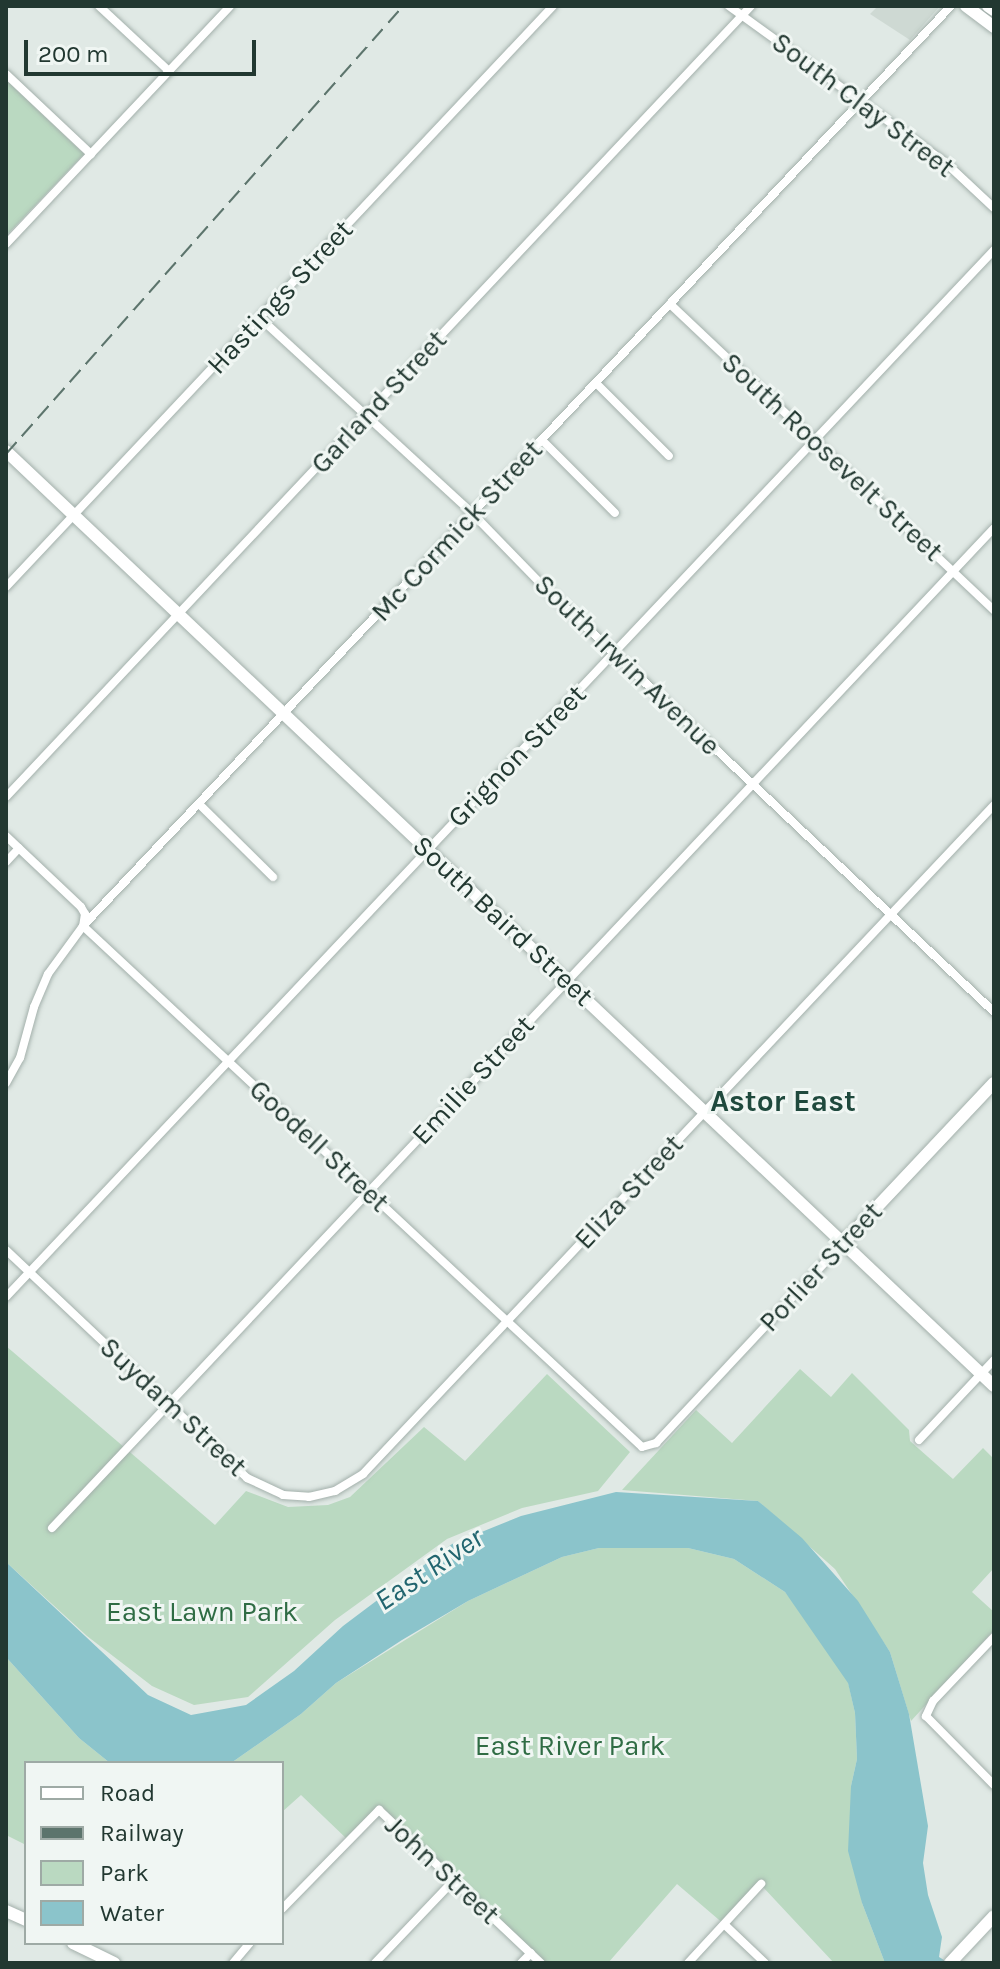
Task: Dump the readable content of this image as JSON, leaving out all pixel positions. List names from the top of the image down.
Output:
{
  "streets": {
    "street": [
      "South Clay Street",
      "Hastings Street",
      "Garland Street",
      "South Roosevelt Street",
      "Mc Cormick Street",
      "South Irwin Avenue",
      "Grignon Street",
      "South Baird Street",
      "Emilie Street",
      "Goodell Street",
      "Eliza Street",
      "Porlier Street",
      "Suydam Street",
      "John Street"
    ]
  },
  "crossings": [
    ["South Clay Street", "Garland Street"],
    ["South Clay Street", "Mc Cormick Street"],
    ["Hastings Street", "South Irwin Avenue"],
    ["Hastings Street", "South Baird Street"],
    ["Garland Street", "South Irwin Avenue"],
    ["Garland Street", "South Baird Street"],
    ["South Roosevelt Street", "Mc Cormick Street"],
    ["South Roosevelt Street", "Grignon Street"],
    ["South Roosevelt Street", "Emilie Street"],
    ["Mc Cormick Street", "South Irwin Avenue"],
    ["Mc Cormick Street", "South Baird Street"],
    ["Mc Cormick Street", "Goodell Street"],
    ["South Irwin Avenue", "Grignon Street"],
    ["South Irwin Avenue", "Emilie Street"],
    ["South Irwin Avenue", "Eliza Street"],
    ["Grignon Street", "South Baird Street"],
    ["Grignon Street", "Goodell Street"],
    ["Grignon Street", "Suydam Street"],
    ["South Baird Street", "Emilie Street"],
    ["South Baird Street", "Eliza Street"],
    ["South Baird Street", "Porlier Street"],
    ["Emilie Street", "Goodell Street"],
    ["Emilie Street", "Suydam Street"],
    ["Goodell Street", "Eliza Street"],
    ["Goodell Street", "Porlier Street"],
    ["Eliza Street", "Suydam Street"]
  ],
  "districts": ["Astor East"],
  "water": ["East River"],
  "parks": ["East Lawn Park", "East River Park"],
  "legend": [
    "Road",
    "Railway",
    "Park",
    "Water"
  ],
  "scale_bar": "200 m"
}
